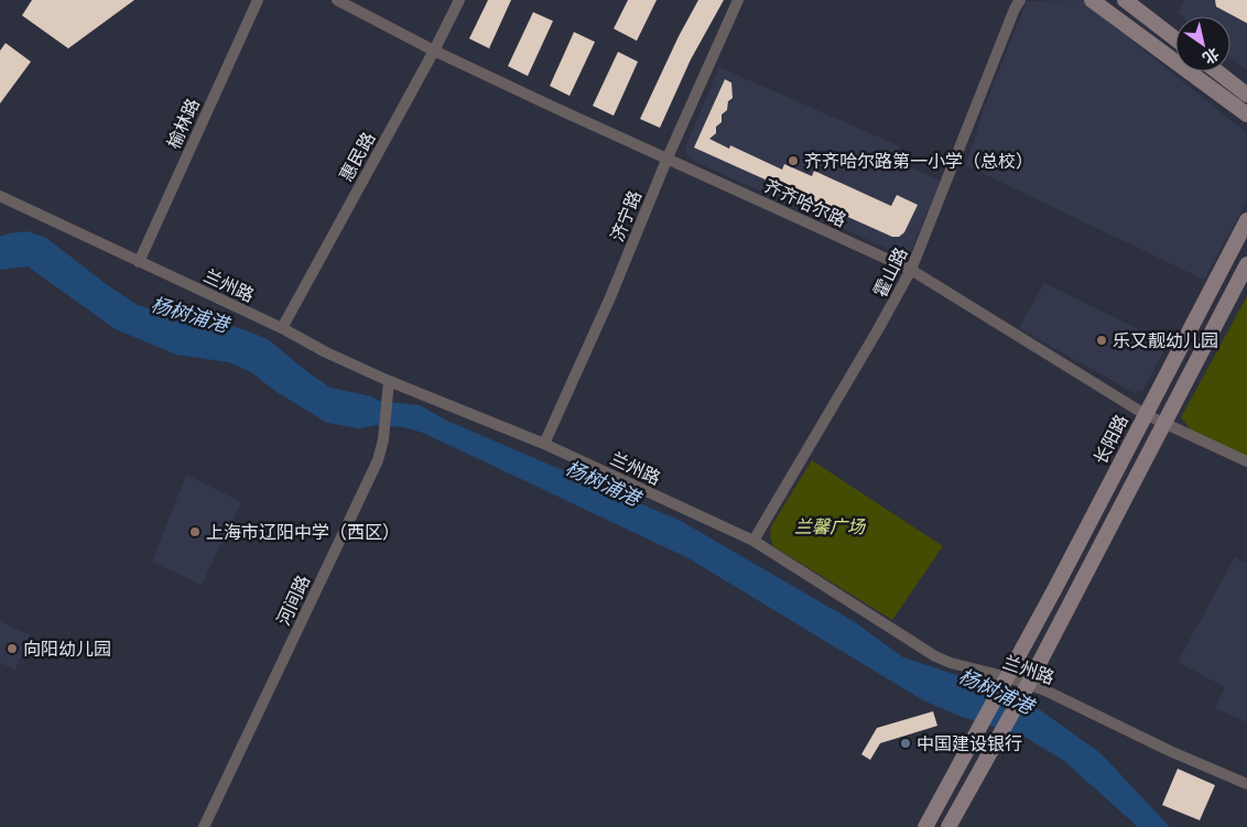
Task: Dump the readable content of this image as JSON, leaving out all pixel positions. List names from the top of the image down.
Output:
{
  "streets": {
    "main road": ["长阳路"],
    "street": [
      "榆林路",
      "惠民路",
      "齐齐哈尔路",
      "济宁路",
      "霍山路",
      "兰州路",
      "河间路"
    ]
  },
  "crossings": [
    ["榆林路", "兰州路"],
    ["惠民路", "齐齐哈尔路"],
    ["惠民路", "兰州路"],
    ["齐齐哈尔路", "济宁路"],
    ["齐齐哈尔路", "霍山路"],
    ["齐齐哈尔路", "长阳路"],
    ["济宁路", "兰州路"],
    ["霍山路", "兰州路"],
    ["兰州路", "长阳路"],
    ["兰州路", "河间路"]
  ],
  "water": ["杨树浦港"],
  "parks": ["兰馨广场"],
  "places": [
    "齐齐哈尔路第一小学（总校）",
    "乐又靓幼儿园",
    "上海市辽阳中学（西区）",
    "向阳幼儿园",
    "中国建设银行"
  ],
  "north": "bottom right"
}
